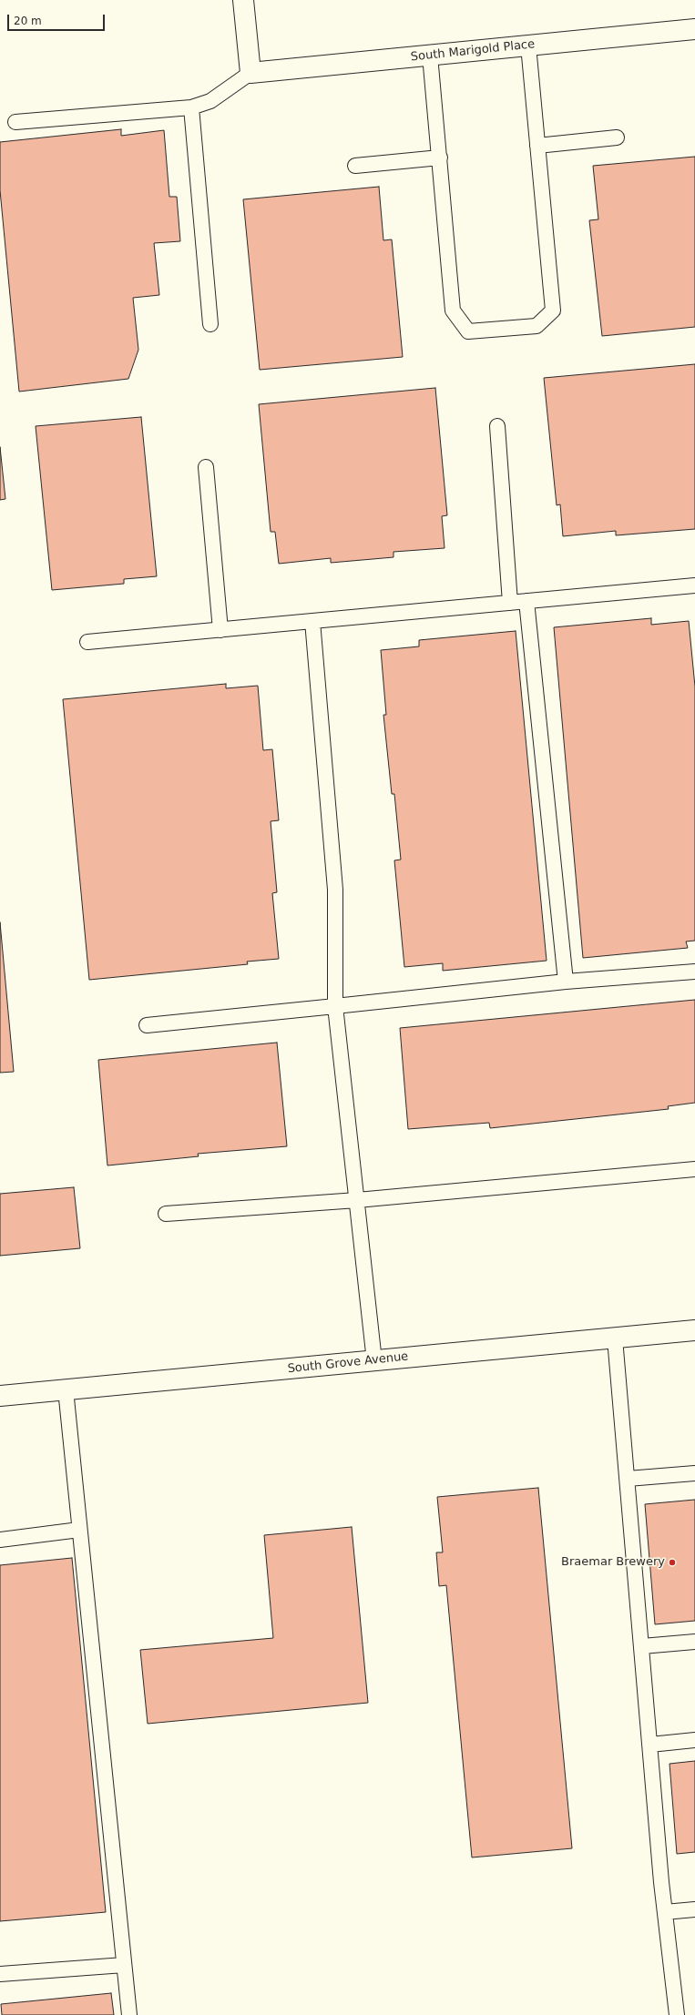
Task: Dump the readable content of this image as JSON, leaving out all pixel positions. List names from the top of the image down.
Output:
{
  "streets": {
    "main road": ["South Marigold Place", "South Grove Avenue"]
  },
  "places": ["Braemar Brewery"],
  "scale_bar": "20 m"
}
